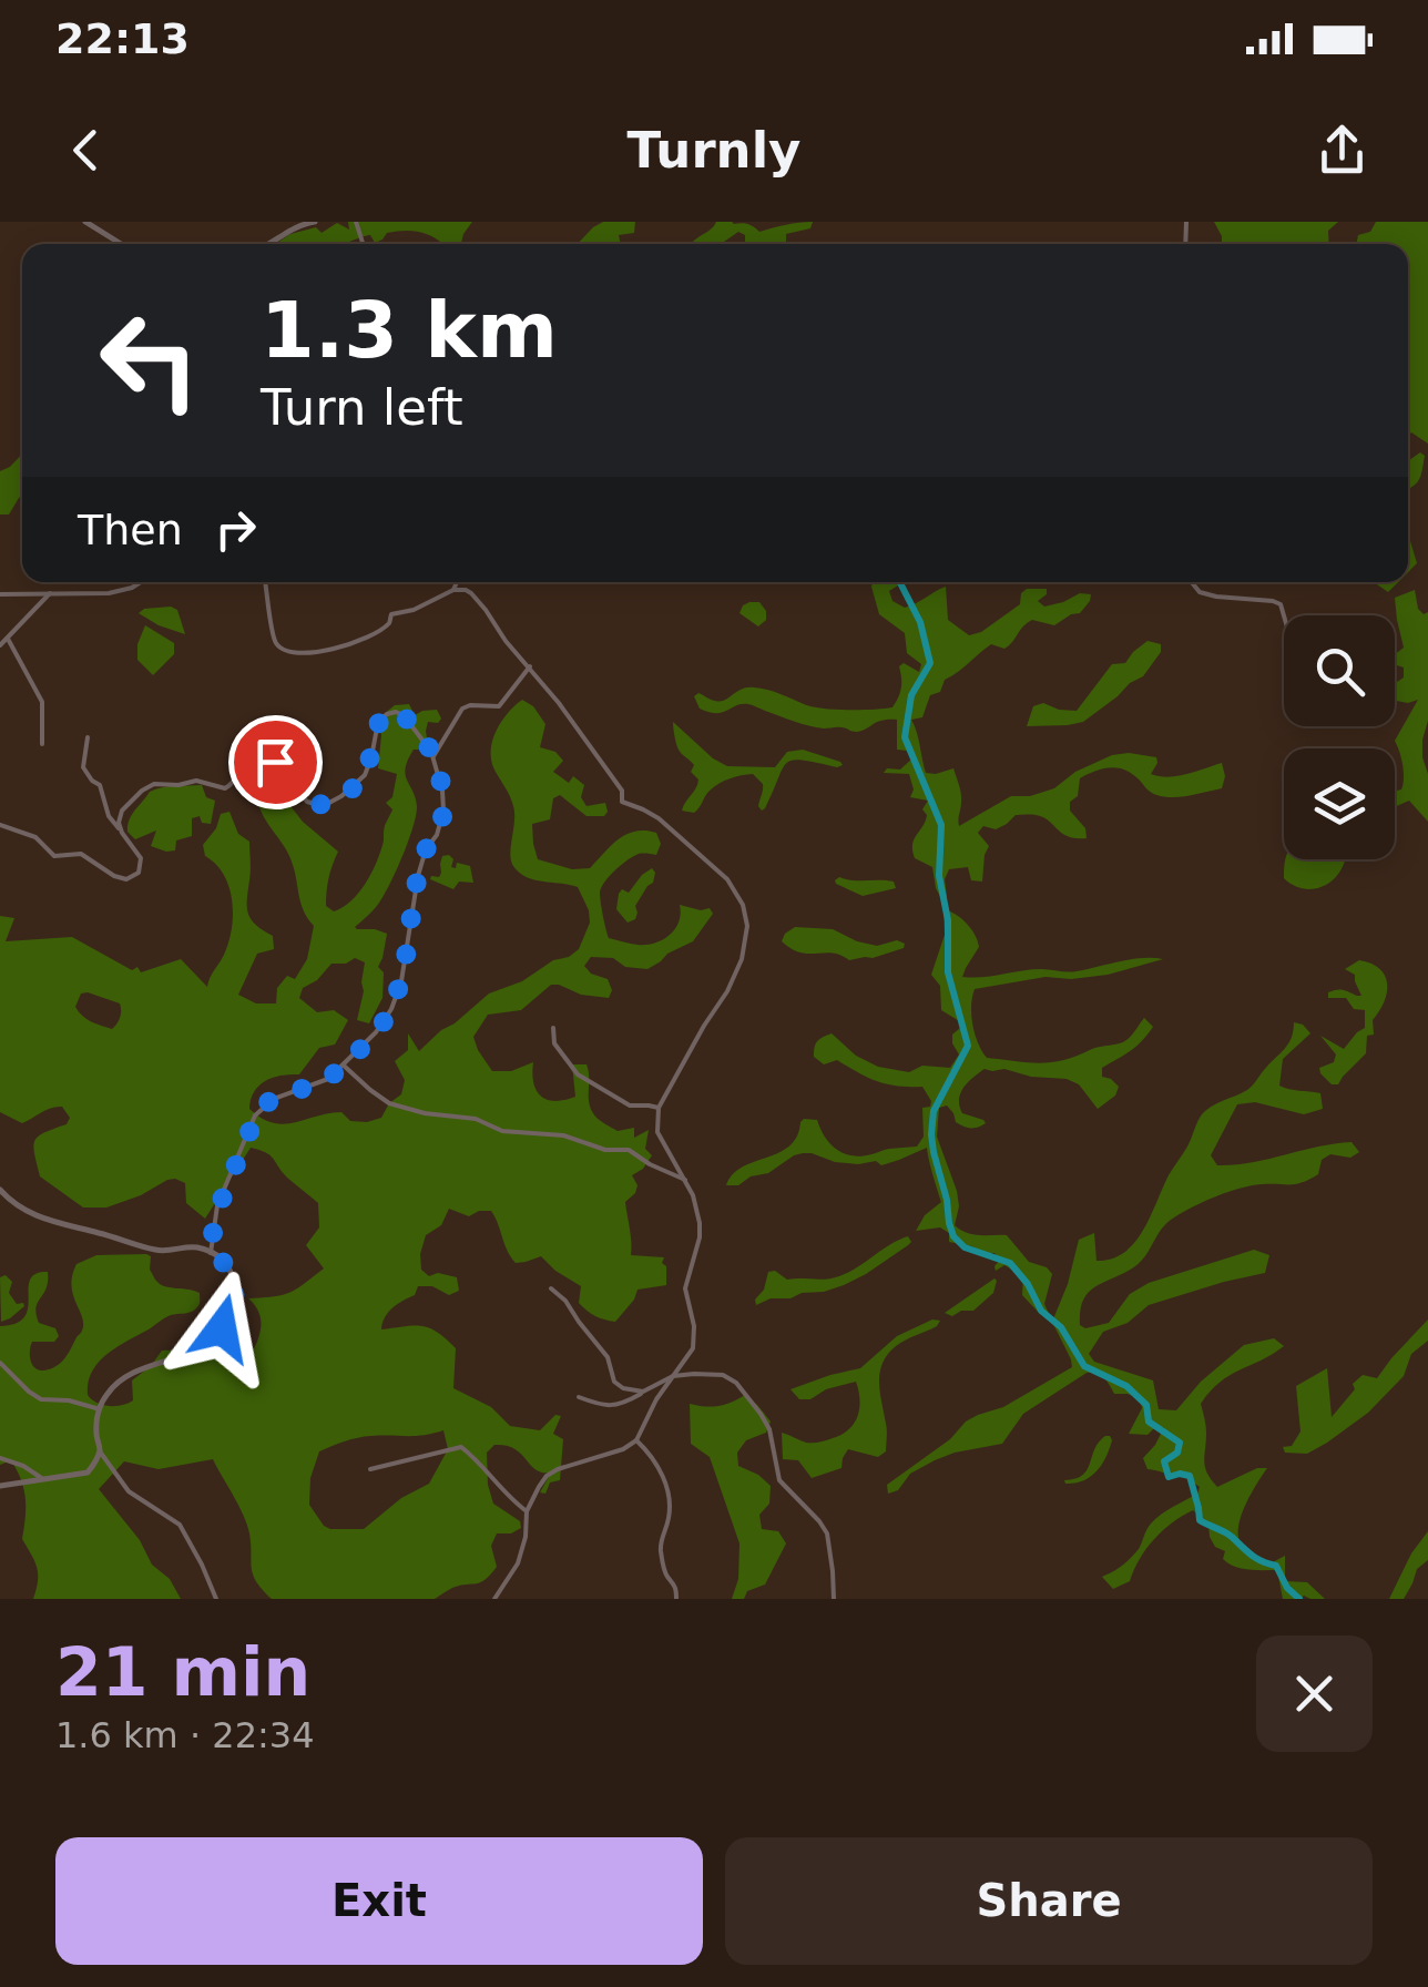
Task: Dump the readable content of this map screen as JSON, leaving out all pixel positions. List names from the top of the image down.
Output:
{
  "page": {
    "status": "22:13",
    "header": "Turnly",
    "turn": ["1.3 km", "Turn left"],
    "then": "Then",
    "heading": ["21 min", "1.6 km · 22:34"],
    "buttons": ["Exit", "Share"]
  }
}
